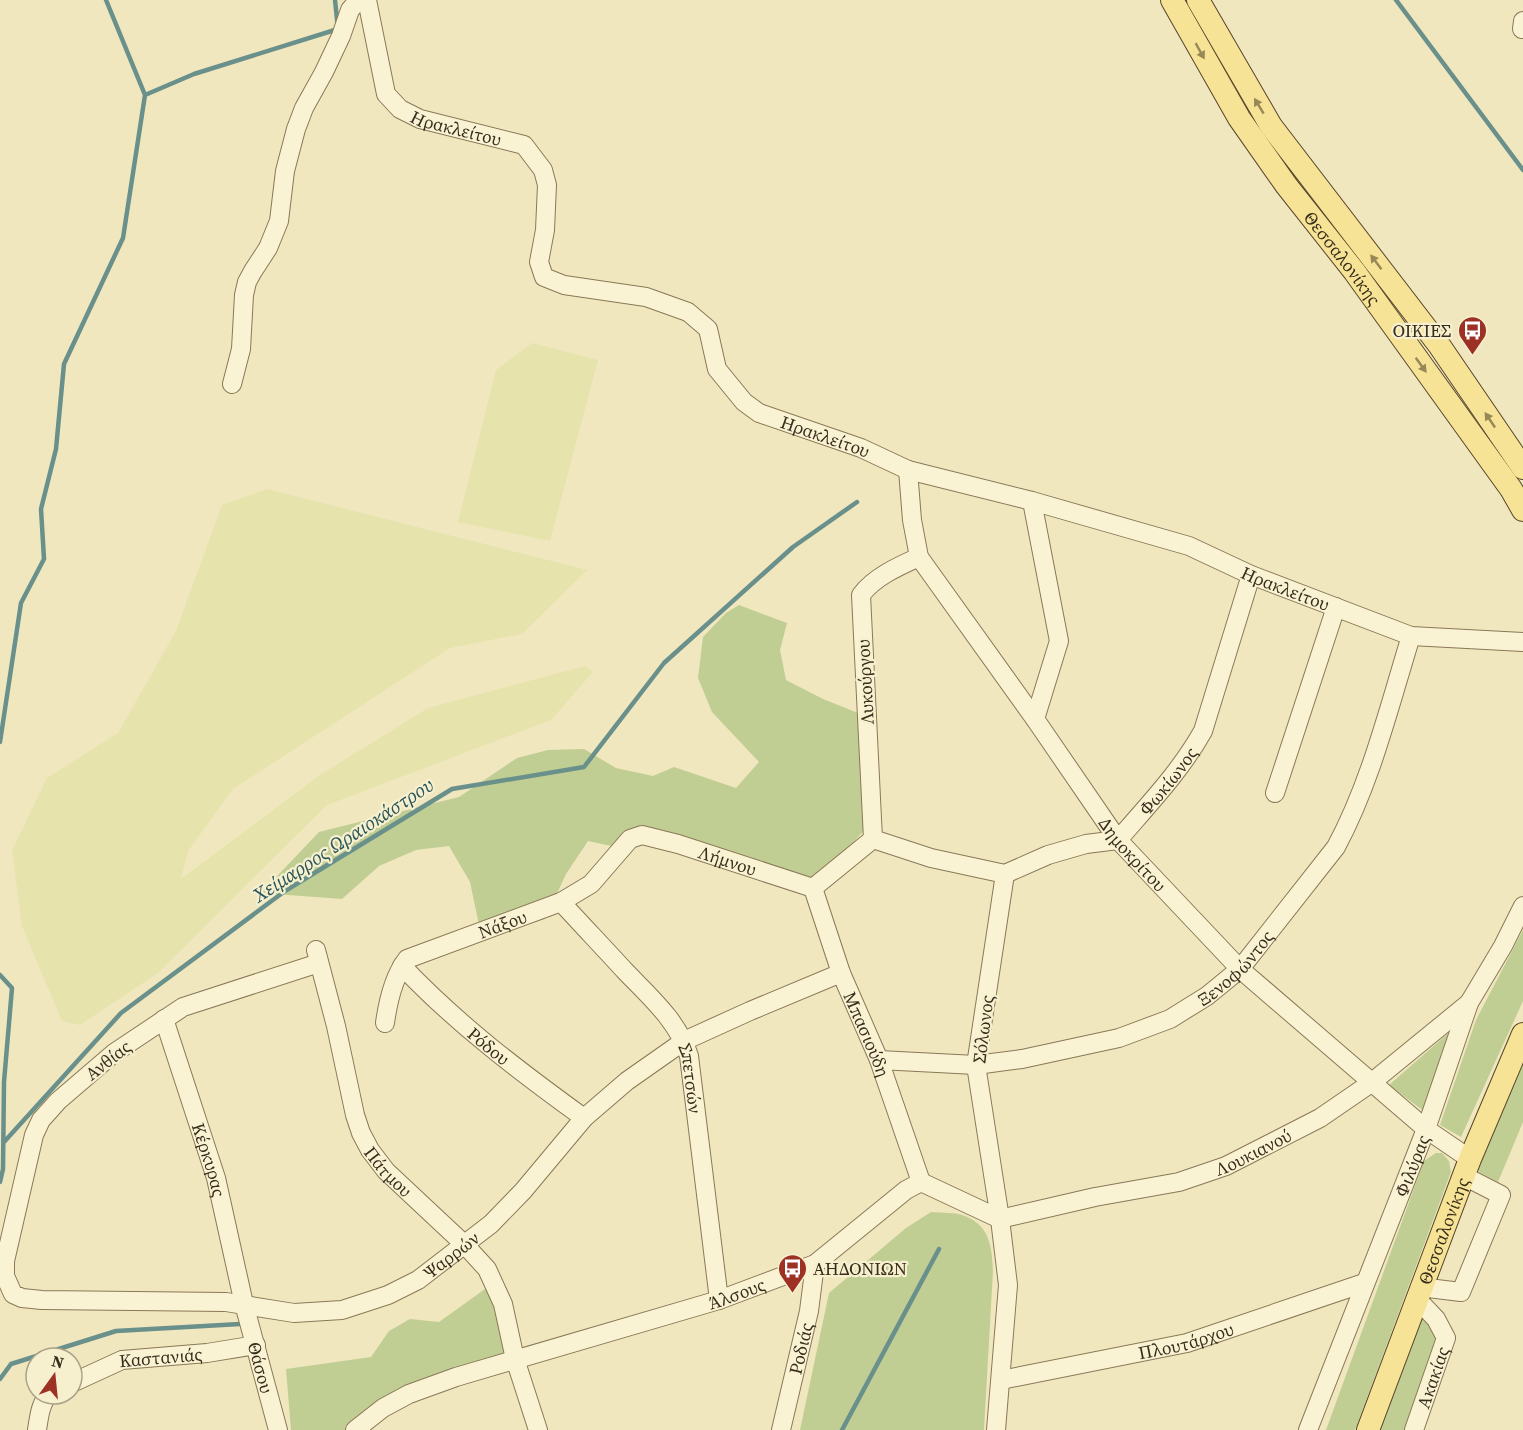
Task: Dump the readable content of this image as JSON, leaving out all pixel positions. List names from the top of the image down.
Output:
{
  "streets": {
    "main road": ["Θεσσαλονίκης"],
    "street": [
      "Ηρακλείτου",
      "Λυκούργου",
      "Φωκίωνος",
      "Δημοκρίτου",
      "Λήμνου",
      "Νάξου",
      "Ξενοφώντος",
      "Σόλωνος",
      "Μπασιούδη",
      "Ρόδου",
      "Ανθίας",
      "Σπετσών",
      "Λουκιανού",
      "Κέρκυρας",
      "Φιλύρας",
      "Πάτμου",
      "Ψαρρών",
      "Άλσους",
      "Πλουτάρχου",
      "Ροδιάς",
      "Καστανιάς",
      "Θάσου",
      "Ακακίας"
    ]
  },
  "crossings": [
    ["Ηρακλείτου", "Φωκίωνος"],
    ["Ηρακλείτου", "Δημοκρίτου"],
    ["Ηρακλείτου", "Ξενοφώντος"],
    ["Θεσσαλονίκης", "Δημοκρίτου"],
    ["Θεσσαλονίκης", "Ακακίας"],
    ["Λυκούργου", "Δημοκρίτου"],
    ["Φωκίωνος", "Δημοκρίτου"],
    ["Δημοκρίτου", "Ξενοφώντος"],
    ["Δημοκρίτου", "Λουκιανού"],
    ["Δημοκρίτου", "Φιλύρας"],
    ["Δημοκρίτου", "Ακακίας"],
    ["Λήμνου", "Νάξου"],
    ["Λήμνου", "Μπασιούδη"],
    ["Νάξου", "Ρόδου"],
    ["Νάξου", "Σπετσών"],
    ["Ξενοφώντος", "Σόλωνος"],
    ["Ξενοφώντος", "Μπασιούδη"],
    ["Σόλωνος", "Λουκιανού"],
    ["Μπασιούδη", "Ψαρρών"],
    ["Μπασιούδη", "Άλσους"],
    ["Ρόδου", "Ψαρρών"],
    ["Ανθίας", "Κέρκυρας"],
    ["Ανθίας", "Πάτμου"],
    ["Ανθίας", "Ψαρρών"],
    ["Σπετσών", "Ψαρρών"],
    ["Σπετσών", "Άλσους"],
    ["Λουκιανού", "Φιλύρας"],
    ["Κέρκυρας", "Ψαρρών"],
    ["Κέρκυρας", "Θάσου"],
    ["Φιλύρας", "Πλουτάρχου"],
    ["Πάτμου", "Ψαρρών"],
    ["Πάτμου", "Άλσους"],
    ["Ψαρρών", "Θάσου"],
    ["Άλσους", "Ροδιάς"],
    ["Καστανιάς", "Θάσου"]
  ],
  "water": ["Χείμαρρος Ωραιοκάστρου"],
  "places": {
    "bus stop": ["ΟΙΚΙΕΣ", "ΑΗΔΟΝΙΩΝ"]
  },
  "north": "top"
}
